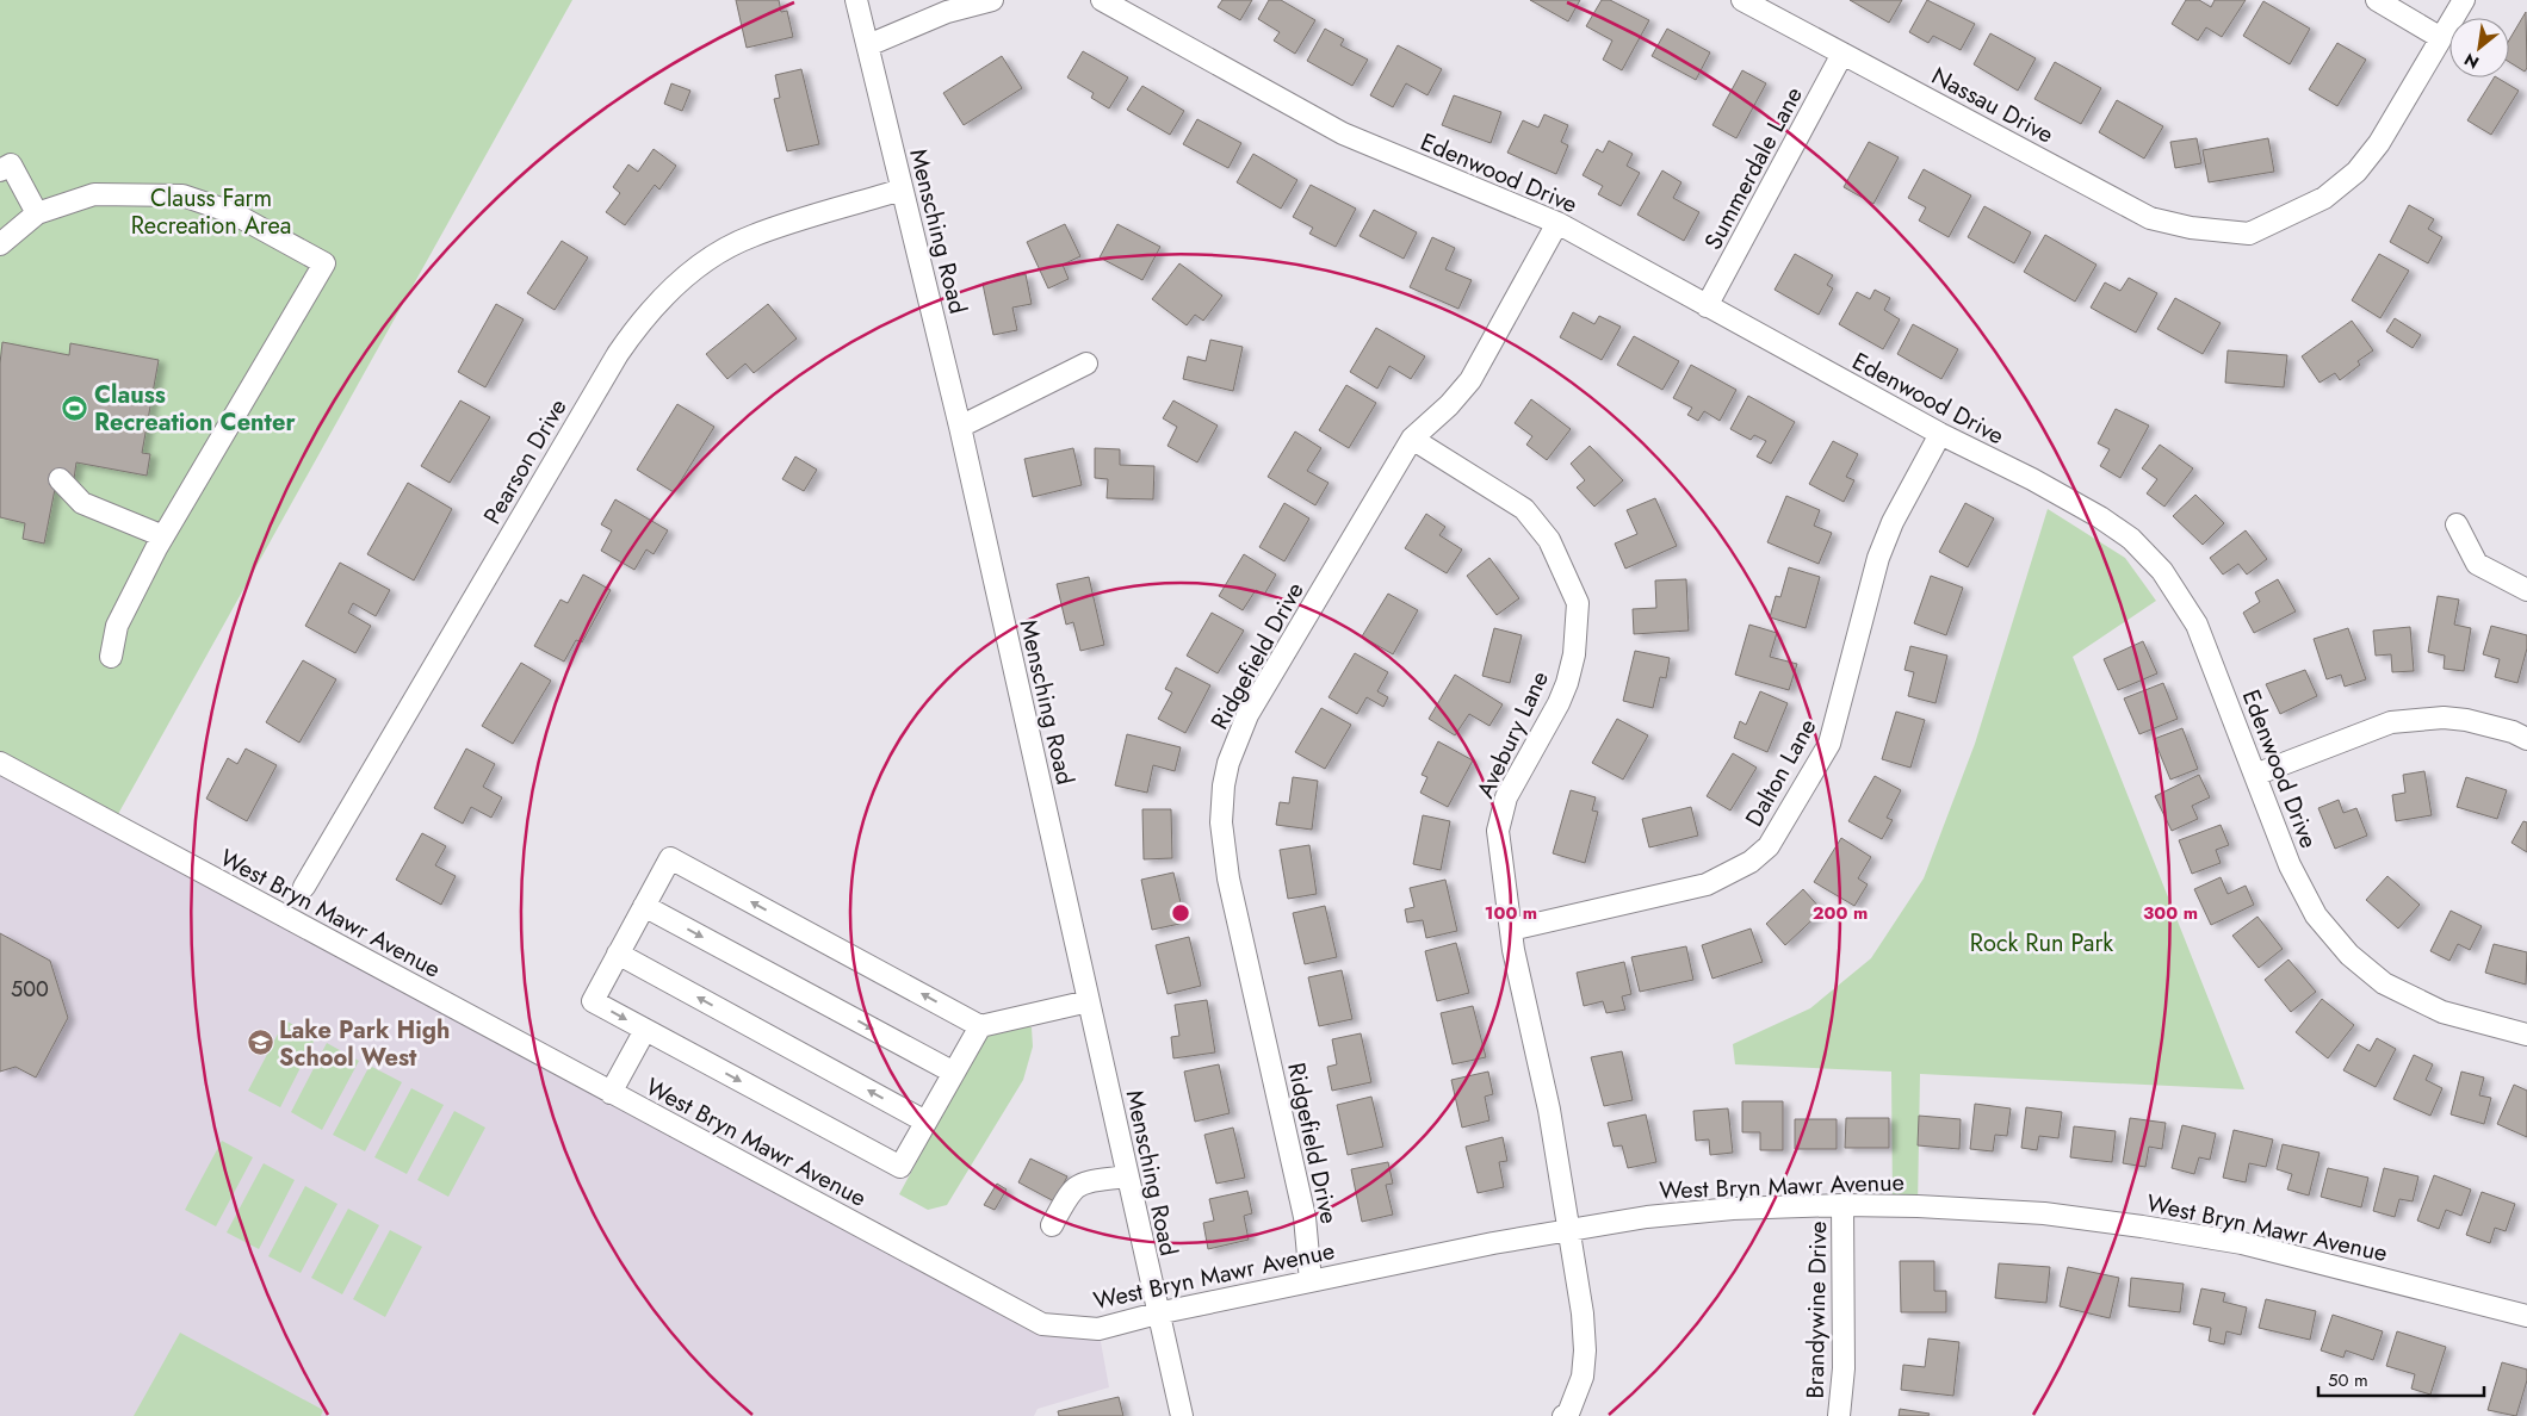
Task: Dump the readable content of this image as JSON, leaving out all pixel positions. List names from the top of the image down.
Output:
{
  "streets": {
    "street": [
      "Nassau Drive",
      "Summerdale Lane",
      "Edenwood Drive",
      "Mensching Road",
      "Pearson Drive",
      "Ridgefield Drive",
      "Avebury Lane",
      "Dalton Lane",
      "West Bryn Mawr Avenue",
      "Brandywine Drive"
    ]
  },
  "crossings": [
    ["Nassau Drive", "Summerdale Lane"],
    ["Summerdale Lane", "Edenwood Drive"],
    ["Edenwood Drive", "Ridgefield Drive"],
    ["Edenwood Drive", "Dalton Lane"],
    ["Mensching Road", "Pearson Drive"],
    ["Mensching Road", "West Bryn Mawr Avenue"],
    ["Ridgefield Drive", "Avebury Lane"],
    ["Ridgefield Drive", "West Bryn Mawr Avenue"],
    ["Avebury Lane", "Dalton Lane"],
    ["Avebury Lane", "West Bryn Mawr Avenue"],
    ["West Bryn Mawr Avenue", "Brandywine Drive"]
  ],
  "parks": ["Clauss Farm Recreation Area", "Rock Run Park"],
  "places": {
    "sports": ["Clauss Recreation Center"],
    "school or university": ["Lake Park High School West"]
  },
  "house_numbers": ["500"],
  "scale_bar": "50 m",
  "north": "bottom left",
  "rings": ["100 m", "200 m", "300 m"]
}
